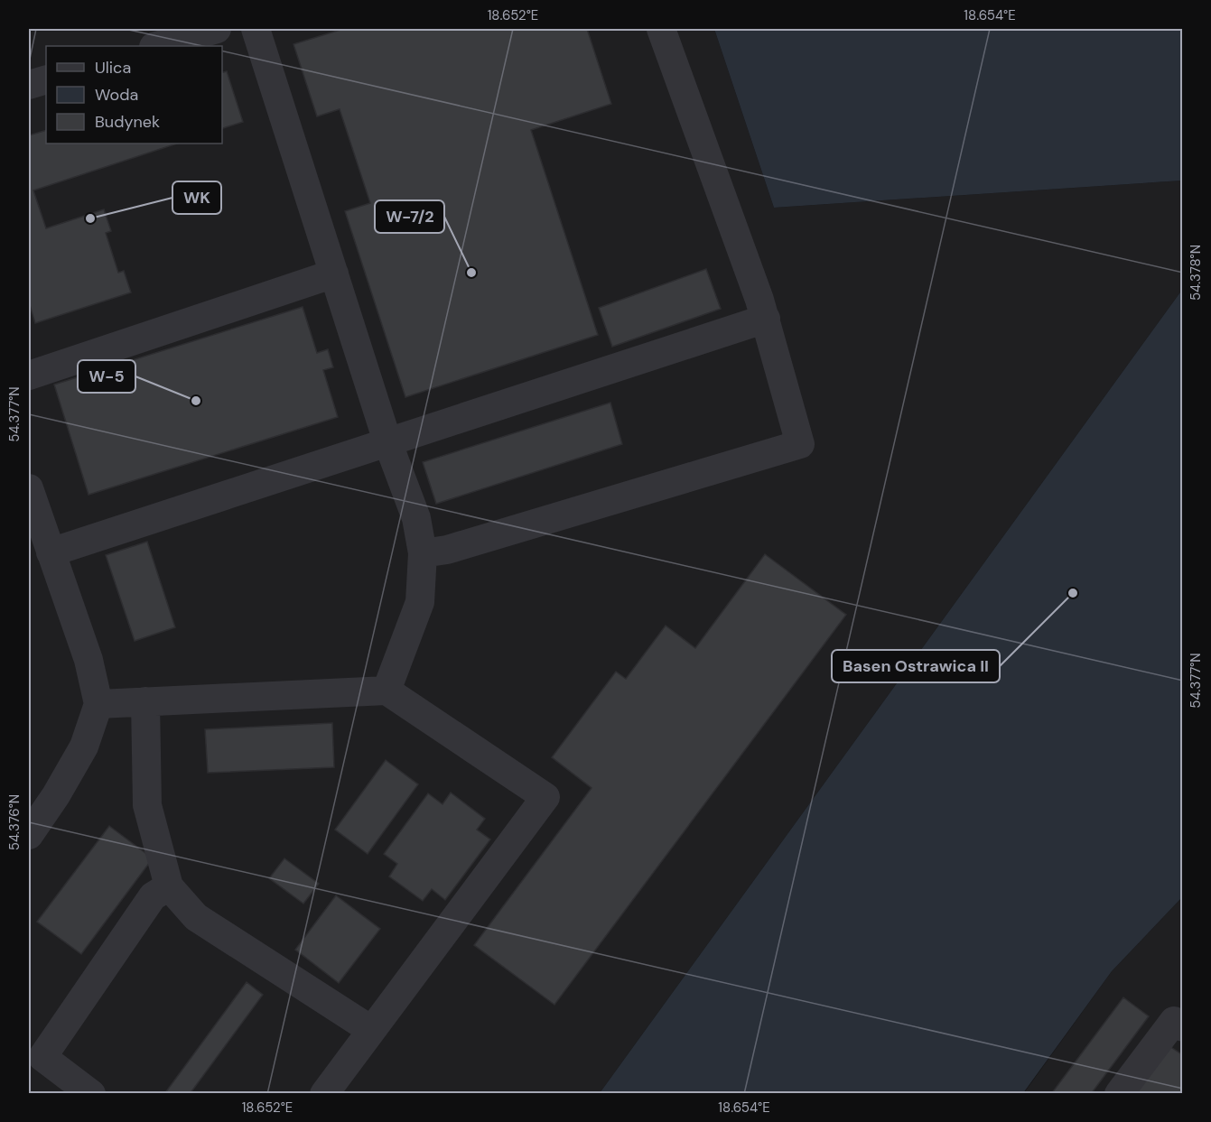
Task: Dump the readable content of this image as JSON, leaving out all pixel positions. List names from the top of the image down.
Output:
{
  "places": [
    "WK",
    "W-7/2",
    "W-5",
    "Basen Ostrawica II"
  ],
  "legend": ["Ulica", "Woda", "Budynek"],
  "coordinates": [
    "18.652°E",
    "18.654°E",
    "54.378°N",
    "54.377°N",
    "54.376°N"
  ]
}
